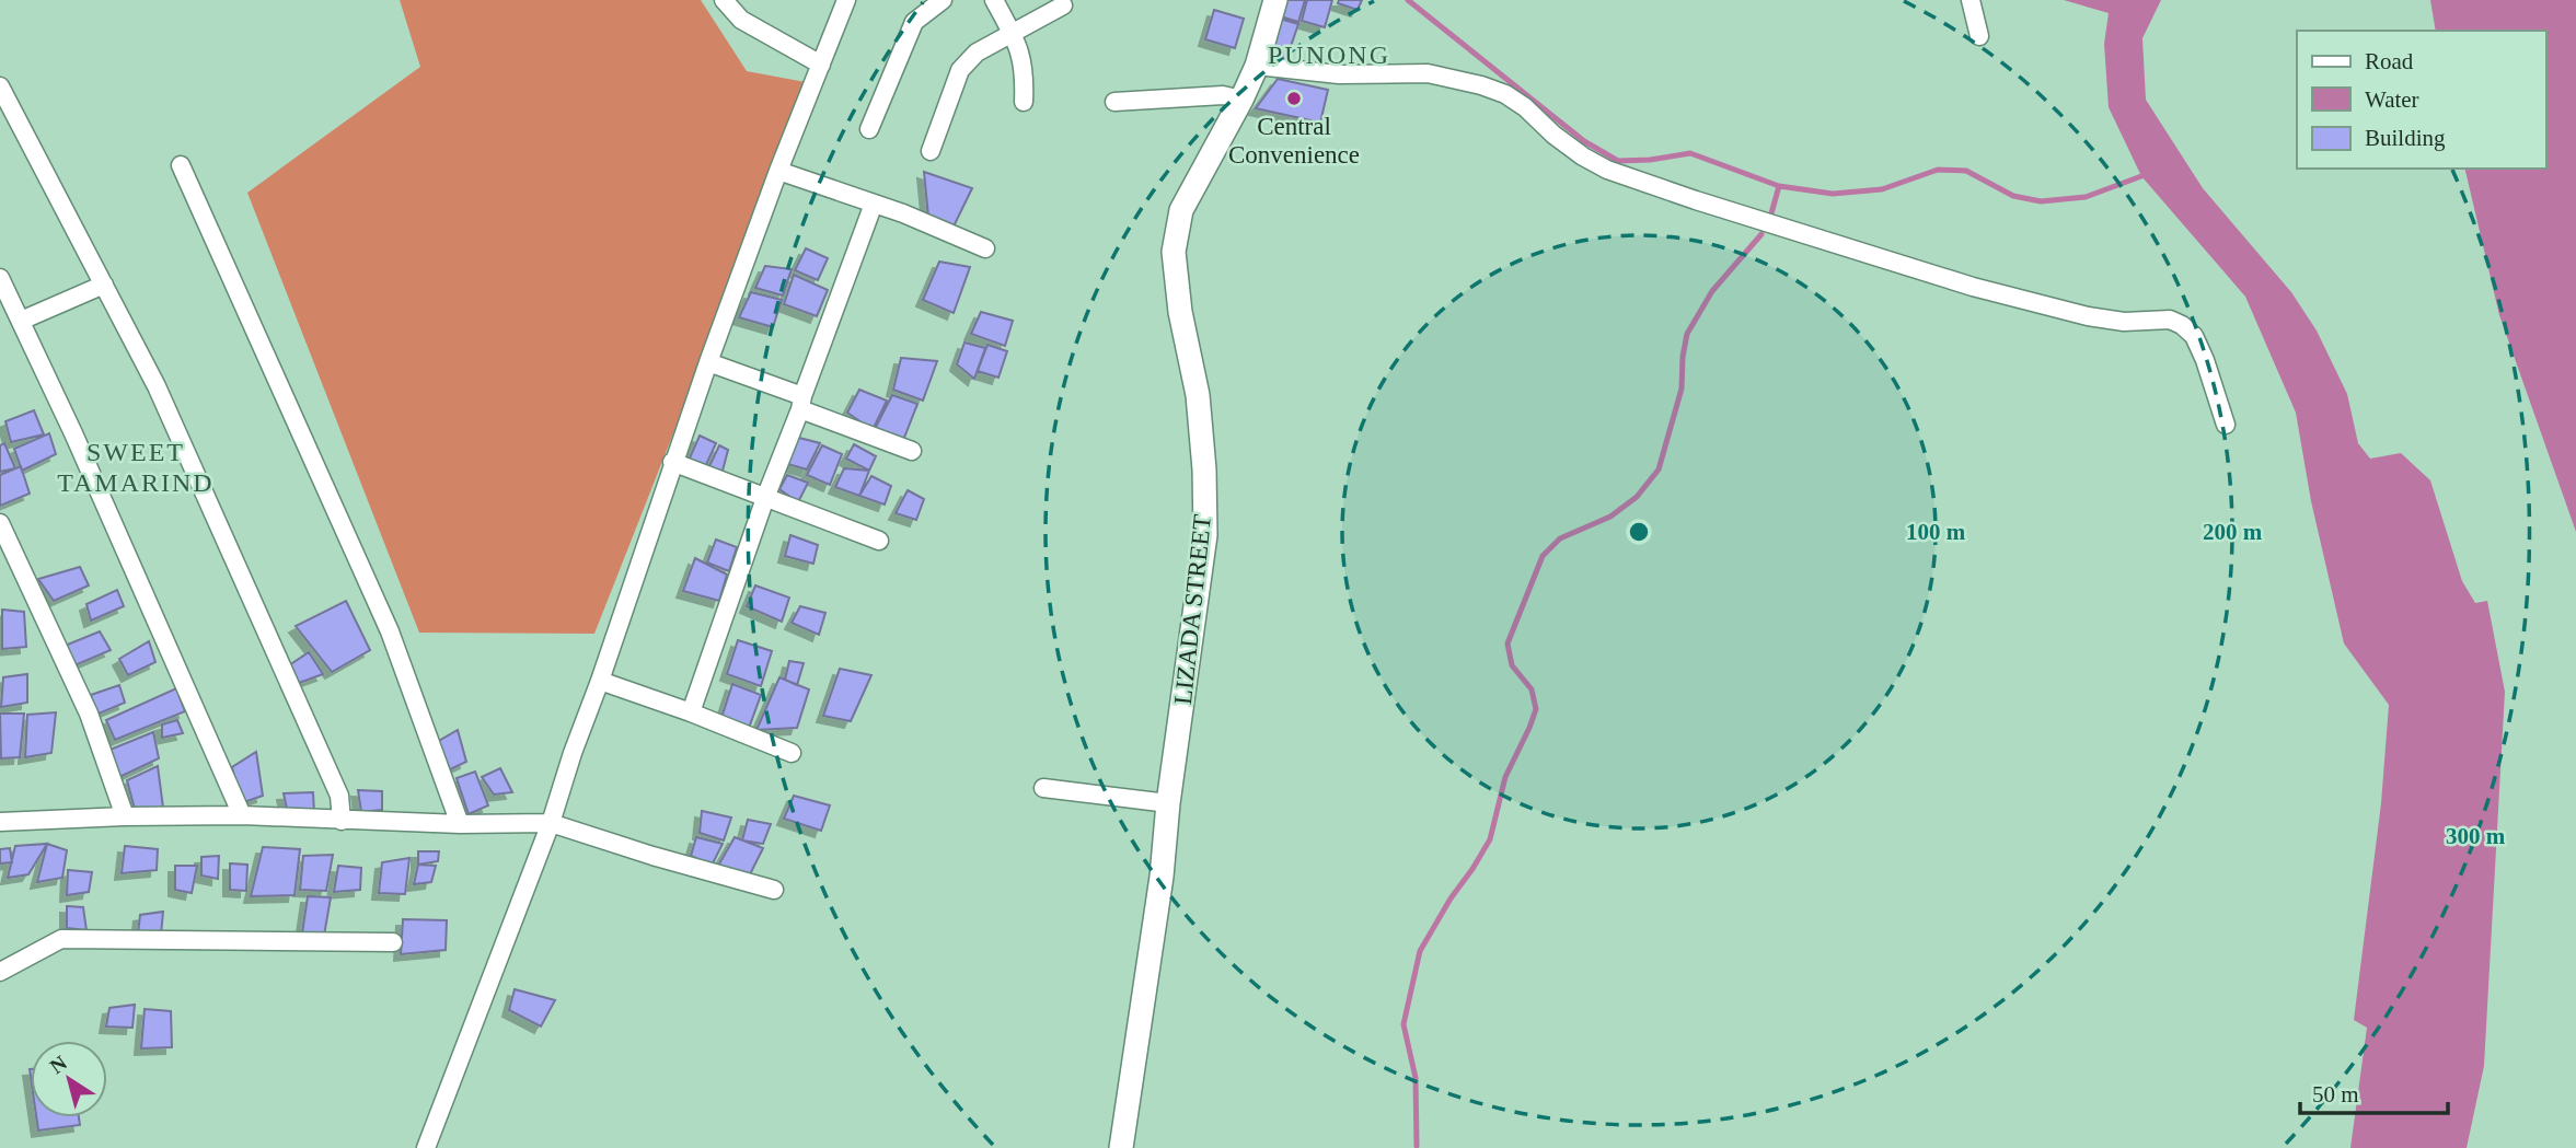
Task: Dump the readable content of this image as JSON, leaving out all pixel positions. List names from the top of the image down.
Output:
{
  "streets": {
    "street": ["LIZADA STREET"]
  },
  "districts": ["PUNONG", "SWEET TAMARIND"],
  "places": ["Central Convenience"],
  "legend": ["Road", "Water", "Building"],
  "scale_bar": "50 m",
  "north": "top left",
  "rings": ["100 m", "200 m", "300 m"]
}
